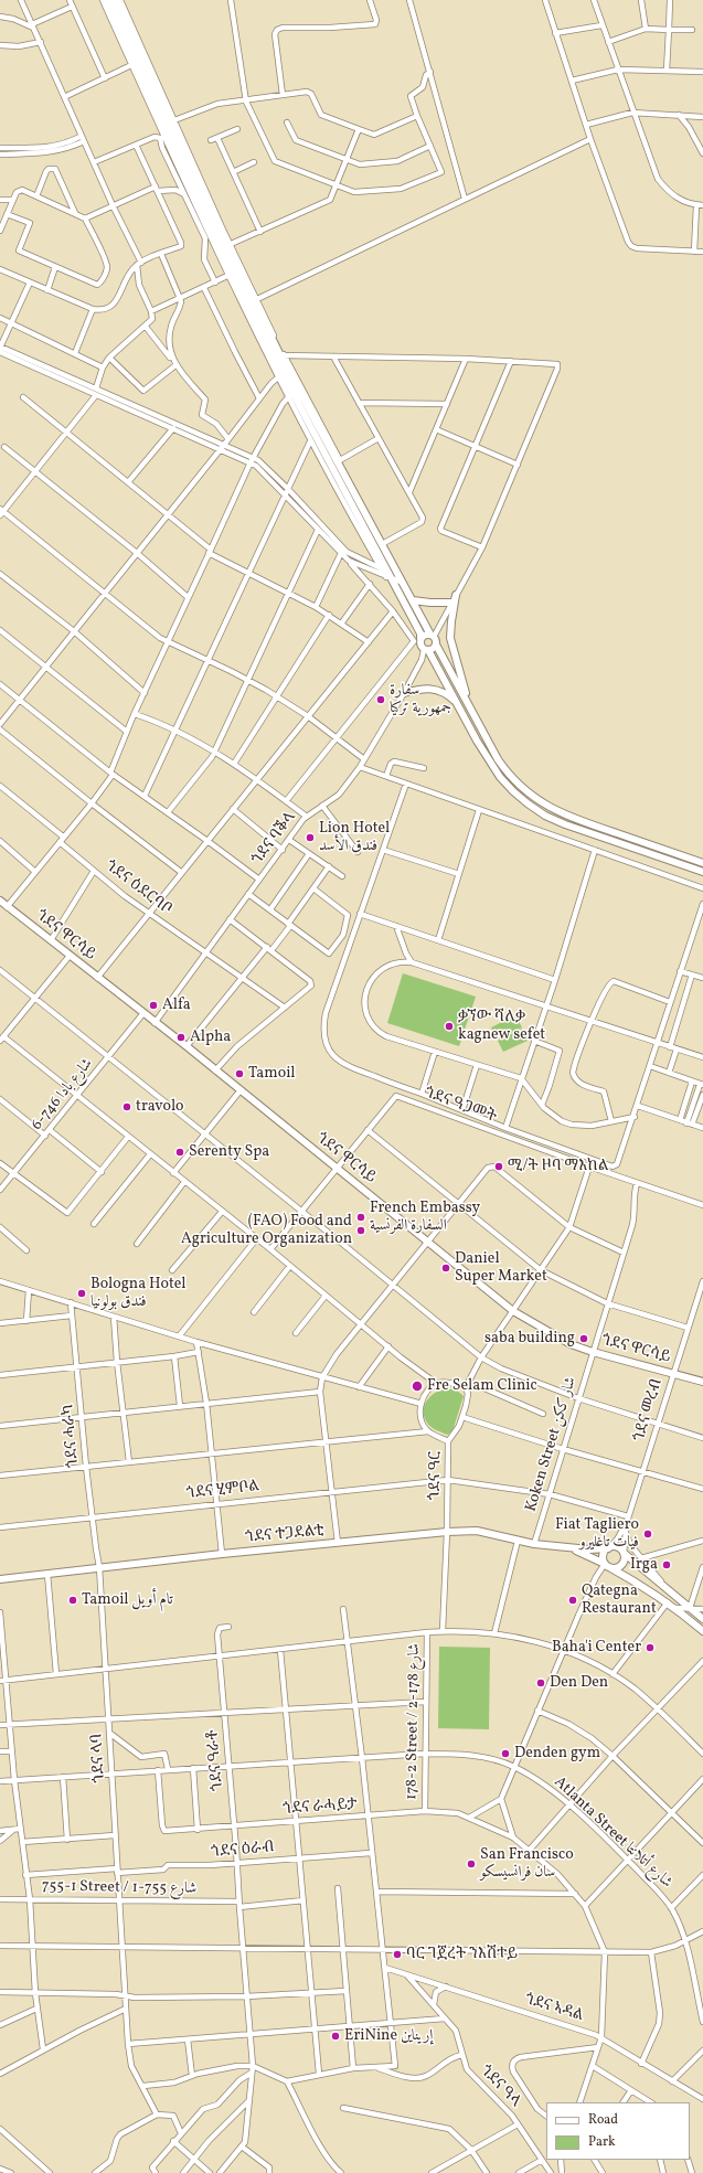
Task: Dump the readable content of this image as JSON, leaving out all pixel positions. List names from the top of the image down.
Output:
{
  "streets": {
    "main road": ["ጎደና ዋርሳይ", "ጎደና ተጋደልቲ"],
    "street": [
      "ጎደና ባቕላ",
      "ጎደና ዕደርባቦ",
      "شارع بادا 746-6",
      "ጎደና ዓጋመት",
      "ጎደና መረብ",
      "ጎደና ሓራካ",
      "Koken Street شار ككن",
      "ጎደና ዓር",
      "ጎደና ሂምቦል",
      "178-2 Street / شارع 178-2",
      "ጎደና ላባ",
      "ጎደና ዓራቶ",
      "ጎደና ራሓይታ",
      "Atlanta Street شارع أتلانتا",
      "ጎደና ዕራብ",
      "755-1 Street / شارع 755-1",
      "ጎደና ኣዳል",
      "ጎደና ዓላ"
    ]
  },
  "crossings": [
    ["ጎደና ባቕላ", "ጎደና ዕደርባቦ"],
    ["ጎደና ባቕላ", "ጎደና ዋርሳይ"],
    ["ጎደና ዋርሳይ", "شارع بادا 746-6"],
    ["ጎደና ዋርሳይ", "ጎደና ዓጋመት"],
    ["ጎደና ዋርሳይ", "ጎደና መረብ"],
    ["ጎደና ዋርሳይ", "Koken Street شار ككن"],
    ["ጎደና ዋርሳይ", "ጎደና ዓር"],
    ["ጎደና ዓጋመት", "Koken Street شار ككن"],
    ["ጎደና ዓጋመት", "ጎደና ዓር"],
    ["ጎደና መረብ", "ጎደና ሂምቦል"],
    ["ጎደና መረብ", "ጎደና ተጋደልቲ"],
    ["ጎደና ሓራካ", "ጎደና ሂምቦል"],
    ["ጎደና ሓራካ", "ጎደና ተጋደልቲ"],
    ["ጎደና ሓራካ", "ጎደና ላባ"],
    ["Koken Street شار ككن", "ጎደና ሂምቦል"],
    ["Koken Street شار ككن", "ጎደና ተጋደልቲ"],
    ["ጎደና ዓር", "ጎደና ሂምቦል"],
    ["ጎደና ዓር", "ጎደና ተጋደልቲ"],
    ["ጎደና ተጋደልቲ", "ጎደና ላባ"],
    ["178-2 Street / شارع 178-2", "ጎደና ራሓይታ"],
    ["178-2 Street / شارع 178-2", "Atlanta Street شارع أتلانتا"],
    ["ጎደና ላባ", "Atlanta Street شارع أتلانتا"],
    ["ጎደና ላባ", "ጎደና ዕራብ"],
    ["ጎደና ላባ", "755-1 Street / شارع 755-1"],
    ["ጎደና ዓራቶ", "ጎደና ራሓይታ"],
    ["ጎደና ዓራቶ", "Atlanta Street شارع أتلانتا"],
    ["ጎደና ዓራቶ", "ጎደና ዕራብ"],
    ["ጎደና ዓራቶ", "755-1 Street / شارع 755-1"],
    ["ጎደና ራሓይታ", "Atlanta Street شارع أتلانتا"],
    ["ጎደና ኣዳል", "ጎደና ዓላ"]
  ],
  "places": [
    "سفارة جمهورية تركيا",
    "Lion Hotel فندق الأسد",
    "Alfa",
    "ቃኘው ሻለቃ kagnew sefet",
    "Alpha",
    "Tamoil",
    "travolo",
    "Serenty Spa",
    "ሚ/ት ዞባ ማእከል",
    "French Embassy السفارة الفرنسية",
    "(FAO) Food and Agriculture Organization",
    "Daniel Super Market",
    "Bologna Hotel فندق بولونيا",
    "saba building",
    "Fre Selam Clinic",
    "Fiat Tagliero فيات تاغليرو",
    "Irga",
    "Tamoil تام أويل",
    "Qategna Restaurant",
    "Baha'i Center",
    "Den Den",
    "Denden gym",
    "San Francisco سان فرانسيسكو",
    "ባር ገጀረት ንእሽተይ",
    "EriNine إريناين"
  ],
  "legend": ["Road", "Park"]
}
